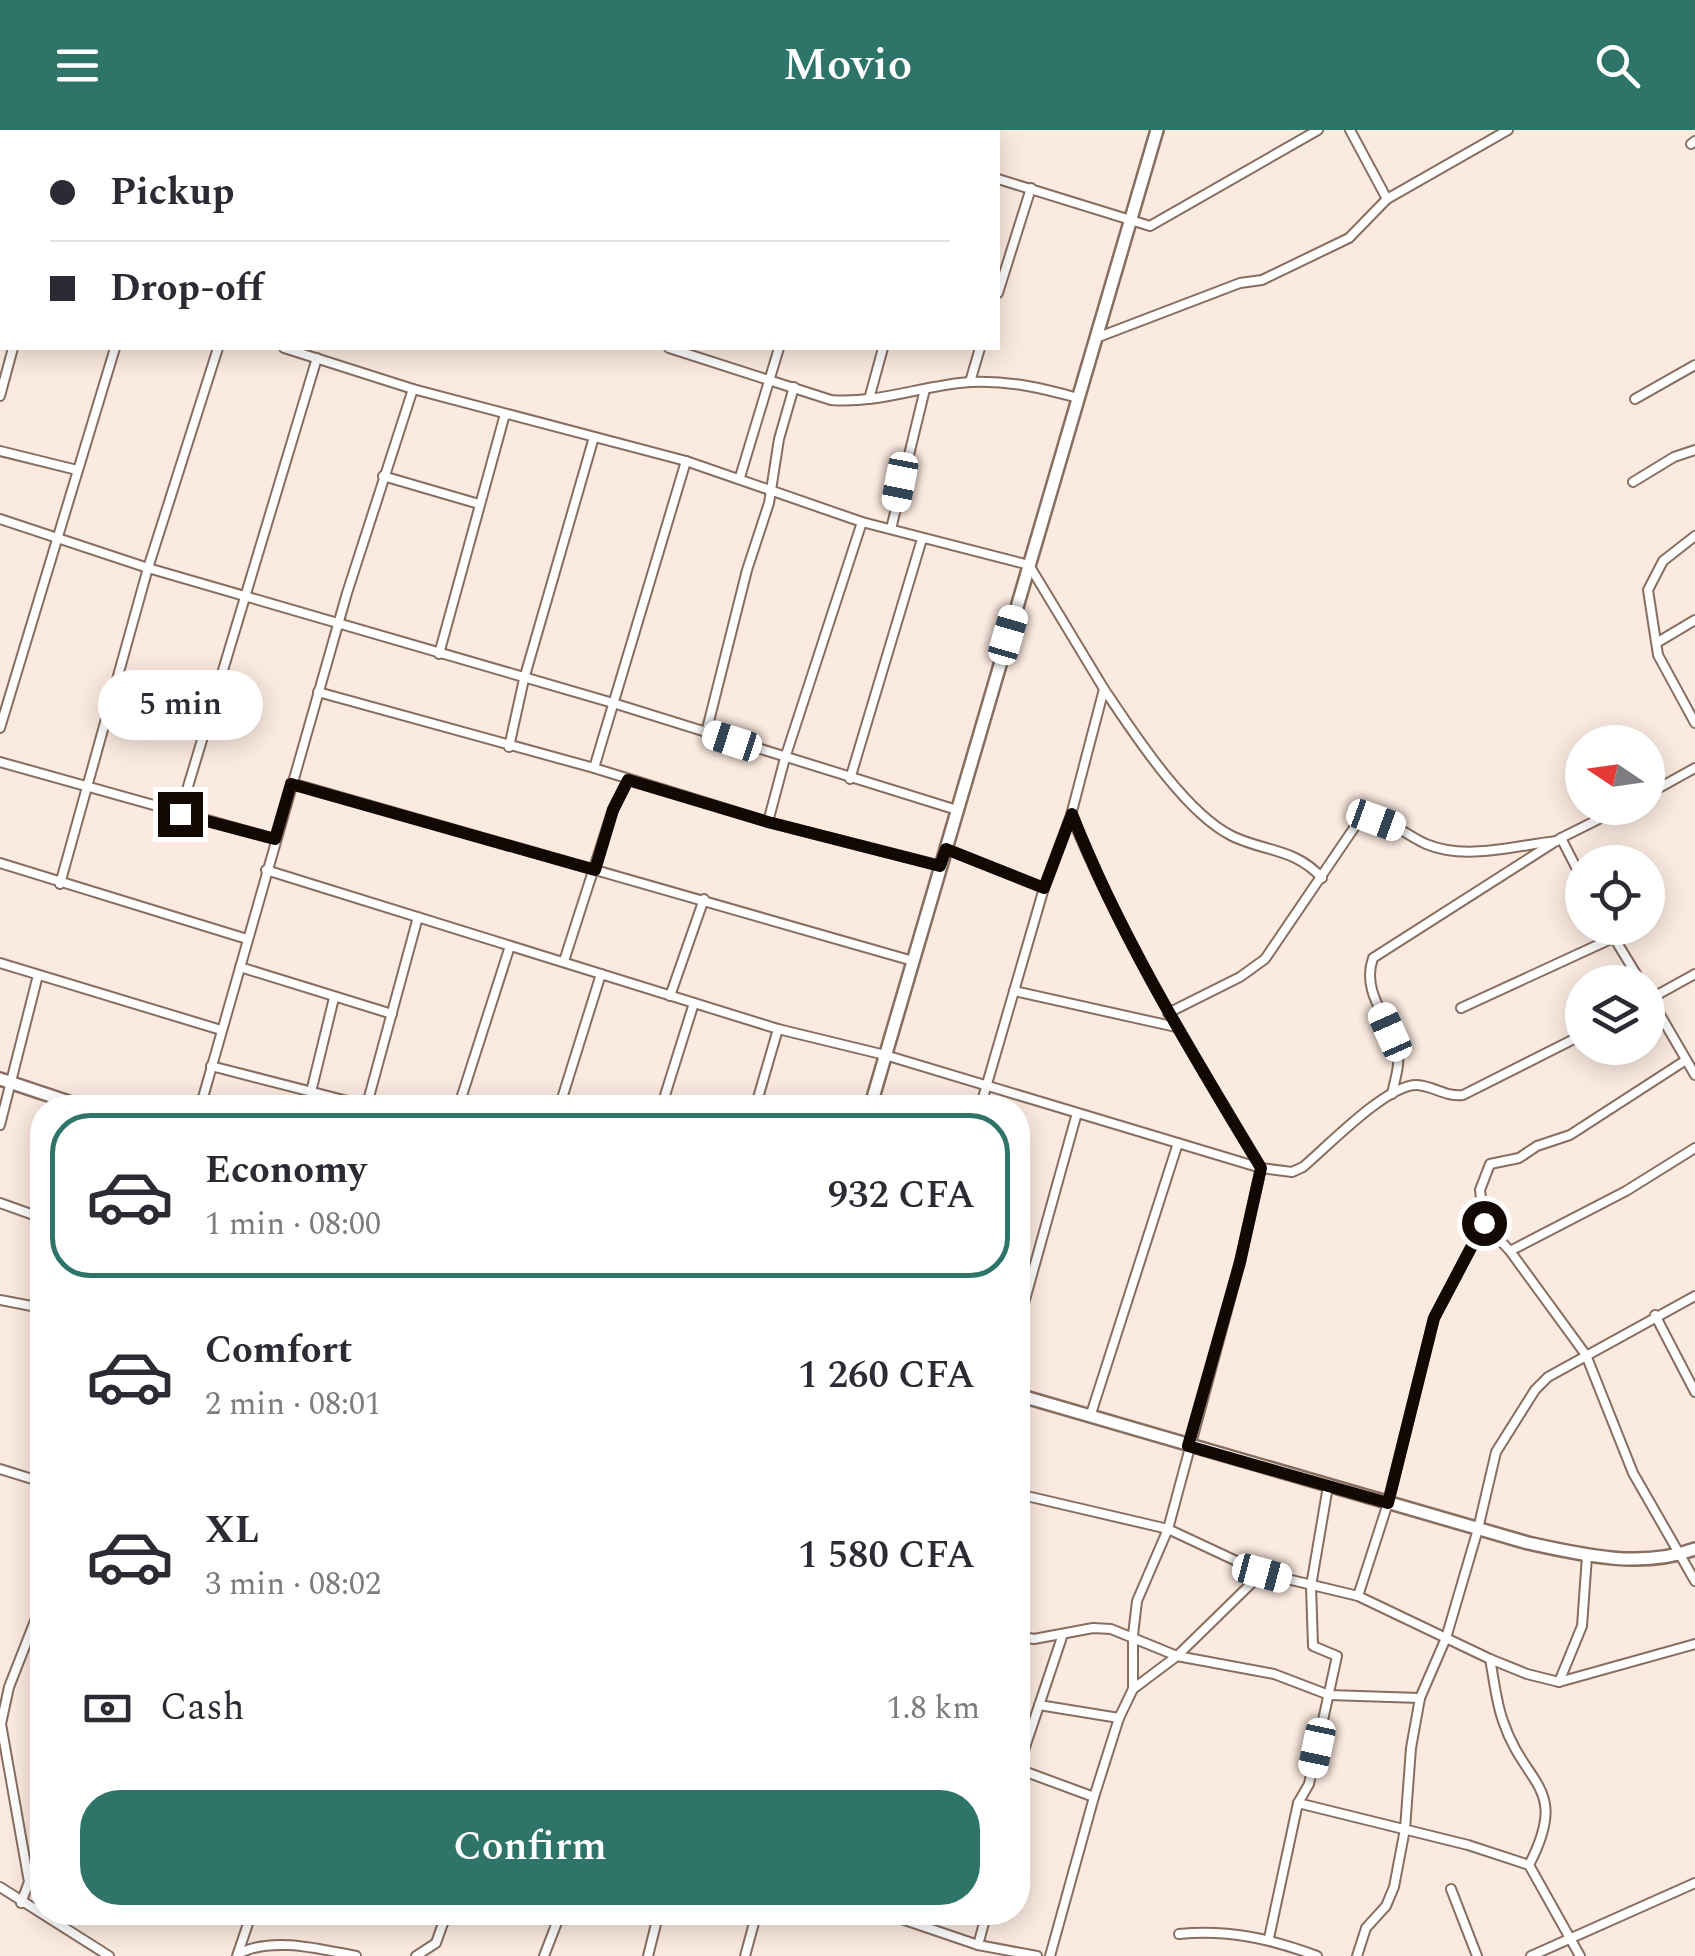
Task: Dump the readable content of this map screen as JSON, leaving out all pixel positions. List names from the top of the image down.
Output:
{
  "north": "left",
  "page": {
    "header": "Movio",
    "banner": ["Pickup", "Drop-off"],
    "bubble": "5 min",
    "list": [
      {
        "name": "Economy",
        "note": "1 min · 08:00",
        "value": "932 CFA"
      },
      {
        "name": "Comfort",
        "note": "2 min · 08:01",
        "value": "1 260 CFA"
      },
      {
        "name": "XL",
        "note": "3 min · 08:02",
        "value": "1 580 CFA"
      }
    ],
    "pay": ["Cash", "1.8 km"],
    "buttons": "Confirm"
  }
}
